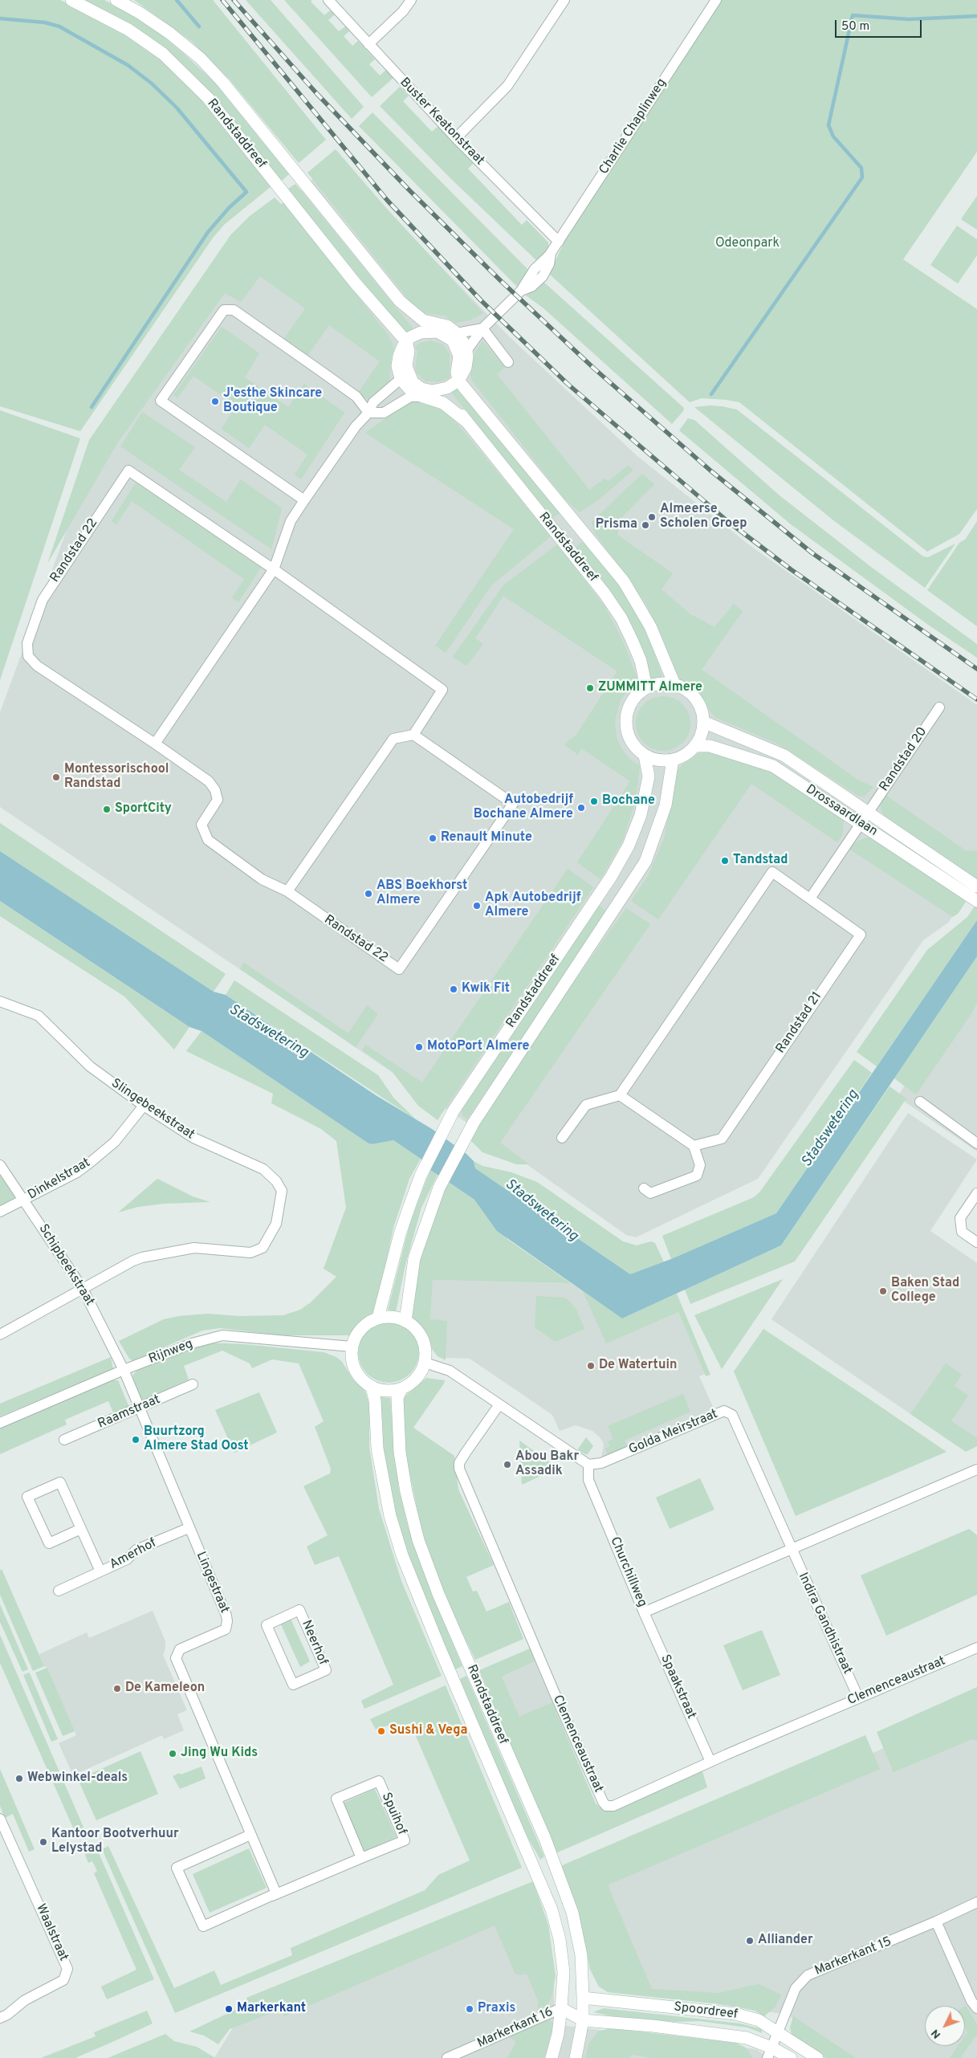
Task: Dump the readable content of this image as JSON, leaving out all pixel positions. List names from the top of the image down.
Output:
{
  "streets": {
    "main road": ["Randstaddreef", "Drossaardlaan", "Spoordreef"],
    "street": [
      "Buster Keatonstraat",
      "Charlie Chaplinweg",
      "Randstad 22",
      "Randstad 20",
      "Randstad 21",
      "Slingebeekstraat",
      "Dinkelstraat",
      "Schipbeekstraat",
      "Rijnweg",
      "Raamstraat",
      "Golda Meirstraat",
      "Amerhof",
      "Churchillweg",
      "Lingestraat",
      "Indira Gandhistraat",
      "Neerhof",
      "Clemenceaustraat",
      "Spaakstraat",
      "Spuihof",
      "Waalstraat",
      "Markerkant 15",
      "Markerkant 16"
    ]
  },
  "crossings": [
    ["Buster Keatonstraat", "Charlie Chaplinweg"],
    ["Randstaddreef", "Drossaardlaan"],
    ["Randstaddreef", "Rijnweg"],
    ["Randstaddreef", "Spoordreef"],
    ["Randstaddreef", "Markerkant 16"],
    ["Randstad 20", "Drossaardlaan"],
    ["Slingebeekstraat", "Dinkelstraat"],
    ["Slingebeekstraat", "Schipbeekstraat"],
    ["Dinkelstraat", "Schipbeekstraat"],
    ["Schipbeekstraat", "Rijnweg"],
    ["Schipbeekstraat", "Lingestraat"],
    ["Rijnweg", "Lingestraat"],
    ["Raamstraat", "Lingestraat"],
    ["Golda Meirstraat", "Churchillweg"],
    ["Golda Meirstraat", "Indira Gandhistraat"],
    ["Amerhof", "Lingestraat"],
    ["Churchillweg", "Indira Gandhistraat"],
    ["Churchillweg", "Spaakstraat"],
    ["Lingestraat", "Spuihof"],
    ["Indira Gandhistraat", "Clemenceaustraat"],
    ["Clemenceaustraat", "Spaakstraat"],
    ["Markerkant 15", "Spoordreef"]
  ],
  "water": ["Stadswetering"],
  "parks": ["Odeonpark"],
  "places": [
    "J'esthe Skincare Boutique",
    "Almeerse Scholen Groep",
    "Prisma",
    "ZUMMITT Almere",
    "Montessorischool Randstad",
    "Bochane",
    "Autobedrijf Bochane Almere",
    "SportCity",
    "Renault Minute",
    "Tandstad",
    "ABS Boekhorst Almere",
    "Apk Autobedrijf Almere",
    "Kwik Fit",
    "MotoPort Almere",
    "Baken Stad College",
    "De Watertuin",
    "Buurtzorg Almere Stad Oost",
    "Abou Bakr Assadik",
    "De Kameleon",
    "Sushi & Vega",
    "Jing Wu Kids",
    "Webwinkel-deals",
    "Kantoor Bootverhuur Lelystad",
    "Alliander",
    "Markerkant",
    "Praxis"
  ],
  "scale_bar": "50 m",
  "north": "bottom left"
}
